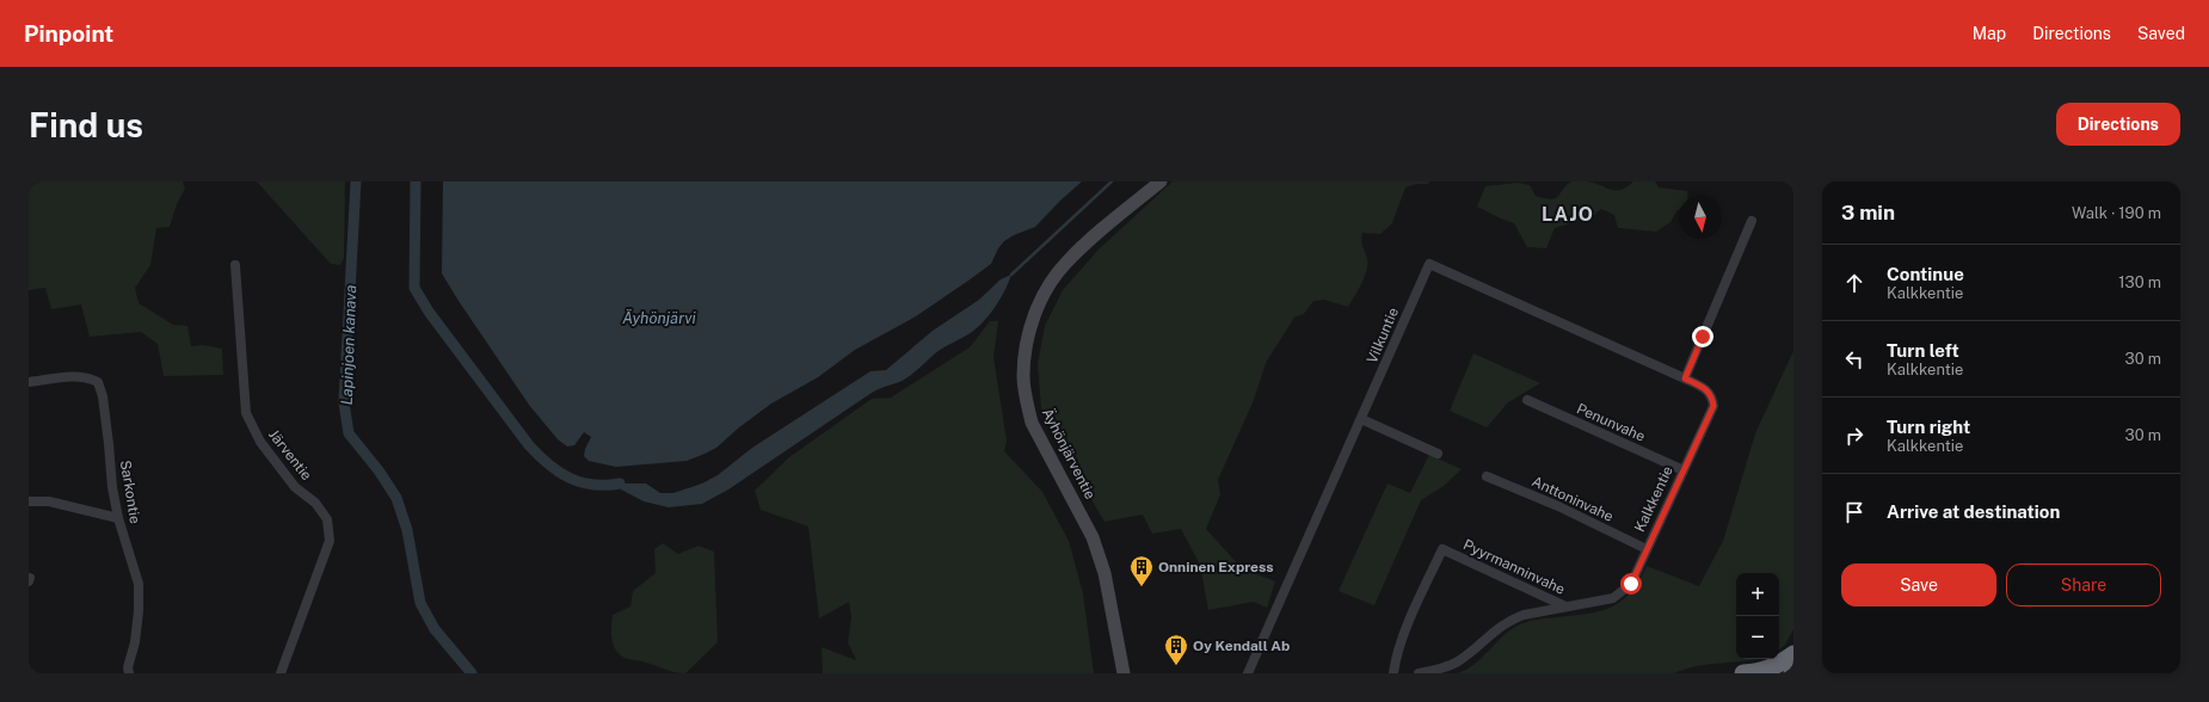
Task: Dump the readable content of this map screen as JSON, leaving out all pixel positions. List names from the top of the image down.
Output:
{
  "streets": {
    "main road": ["Äyhönjärventie"],
    "street": [
      "Vilkuntie",
      "Penunvahe",
      "Järventie",
      "Sarkontie",
      "Anttoninvahe",
      "Kalkkentie",
      "Pyyrmanninvahe"
    ]
  },
  "crossings": [
    ["Vilkuntie", "Kalkkentie"],
    ["Penunvahe", "Kalkkentie"],
    ["Anttoninvahe", "Kalkkentie"],
    ["Kalkkentie", "Pyyrmanninvahe"]
  ],
  "districts": ["LAJO"],
  "water": ["Äyhönjärvi", "Lapinjoen kanava"],
  "places": {
    "building": ["Onninen Express", "Oy Kendall Ab"]
  },
  "north": "bottom",
  "page": {
    "header": "Pinpoint",
    "nav": ["Map", "Directions", "Saved"],
    "buttons": [
      "Directions",
      ["Save", "Share"]
    ],
    "title": "Find us",
    "heading": ["3 min", "Walk · 190 m"],
    "list": [
      ["Continue", "Kalkkentie", "130 m"],
      ["Turn left", "Kalkkentie", "30 m"],
      ["Turn right", "Kalkkentie", "30 m"],
      "Arrive at destination"
    ],
    "map_buttons": ["+", "−"]
  }
}
